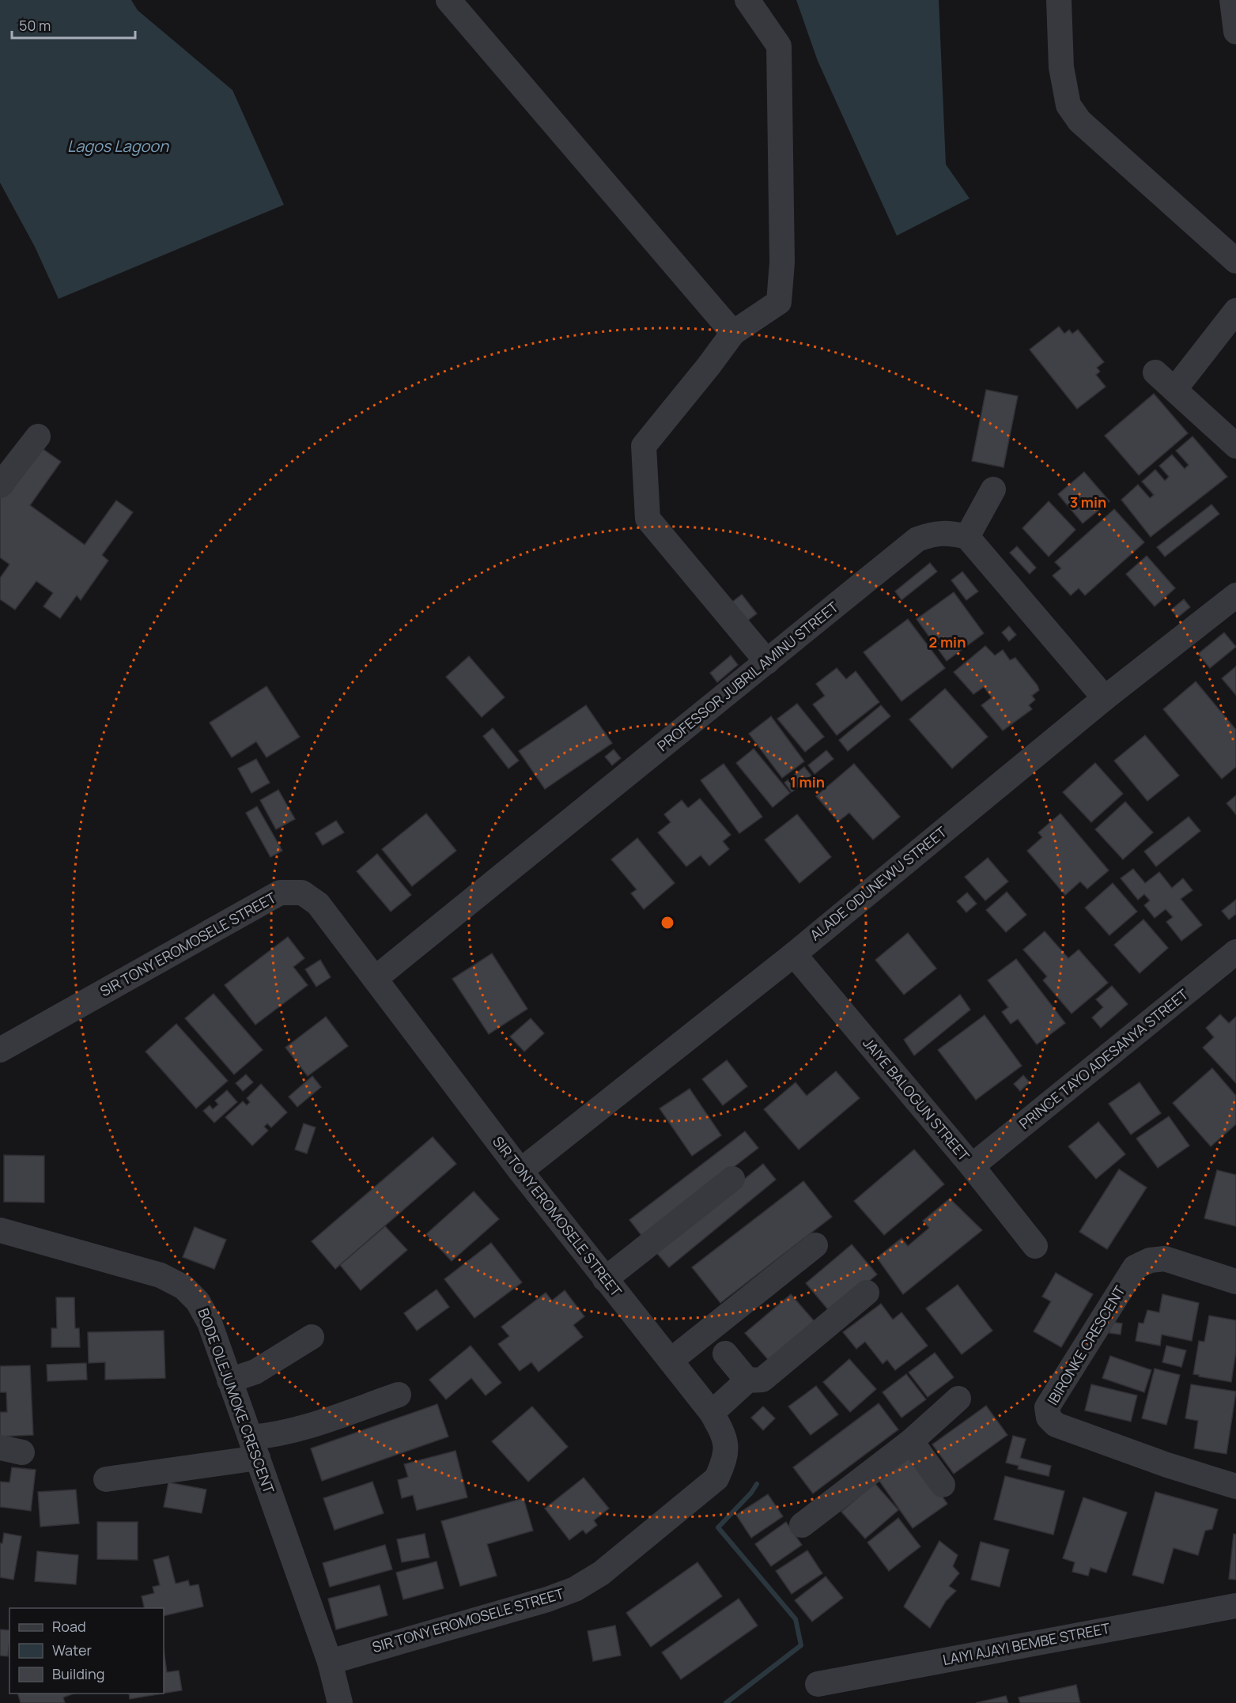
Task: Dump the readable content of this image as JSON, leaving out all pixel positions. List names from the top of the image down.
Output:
{
  "streets": {
    "street": [
      "PROFESSOR JUBRIL AMINU STREET",
      "ALADE ODUNEWU STREET",
      "SIR TONY EROMOSELE STREET",
      "PRINCE TAYO ADESANYA STREET",
      "JAIYE BALOGUN STREET",
      "IBIRONKE CRESCENT",
      "BODE OLEJUMOKE CRESCENT",
      "LAIYI AJAYI BEMBE STREET"
    ]
  },
  "crossings": [
    ["PROFESSOR JUBRIL AMINU STREET", "SIR TONY EROMOSELE STREET"],
    ["ALADE ODUNEWU STREET", "SIR TONY EROMOSELE STREET"],
    ["ALADE ODUNEWU STREET", "JAIYE BALOGUN STREET"],
    ["SIR TONY EROMOSELE STREET", "BODE OLEJUMOKE CRESCENT"],
    ["PRINCE TAYO ADESANYA STREET", "JAIYE BALOGUN STREET"]
  ],
  "water": ["Lagos Lagoon"],
  "legend": ["Road", "Water", "Building"],
  "scale_bar": "50 m",
  "rings": ["3 min", "2 min", "1 min"]
}
